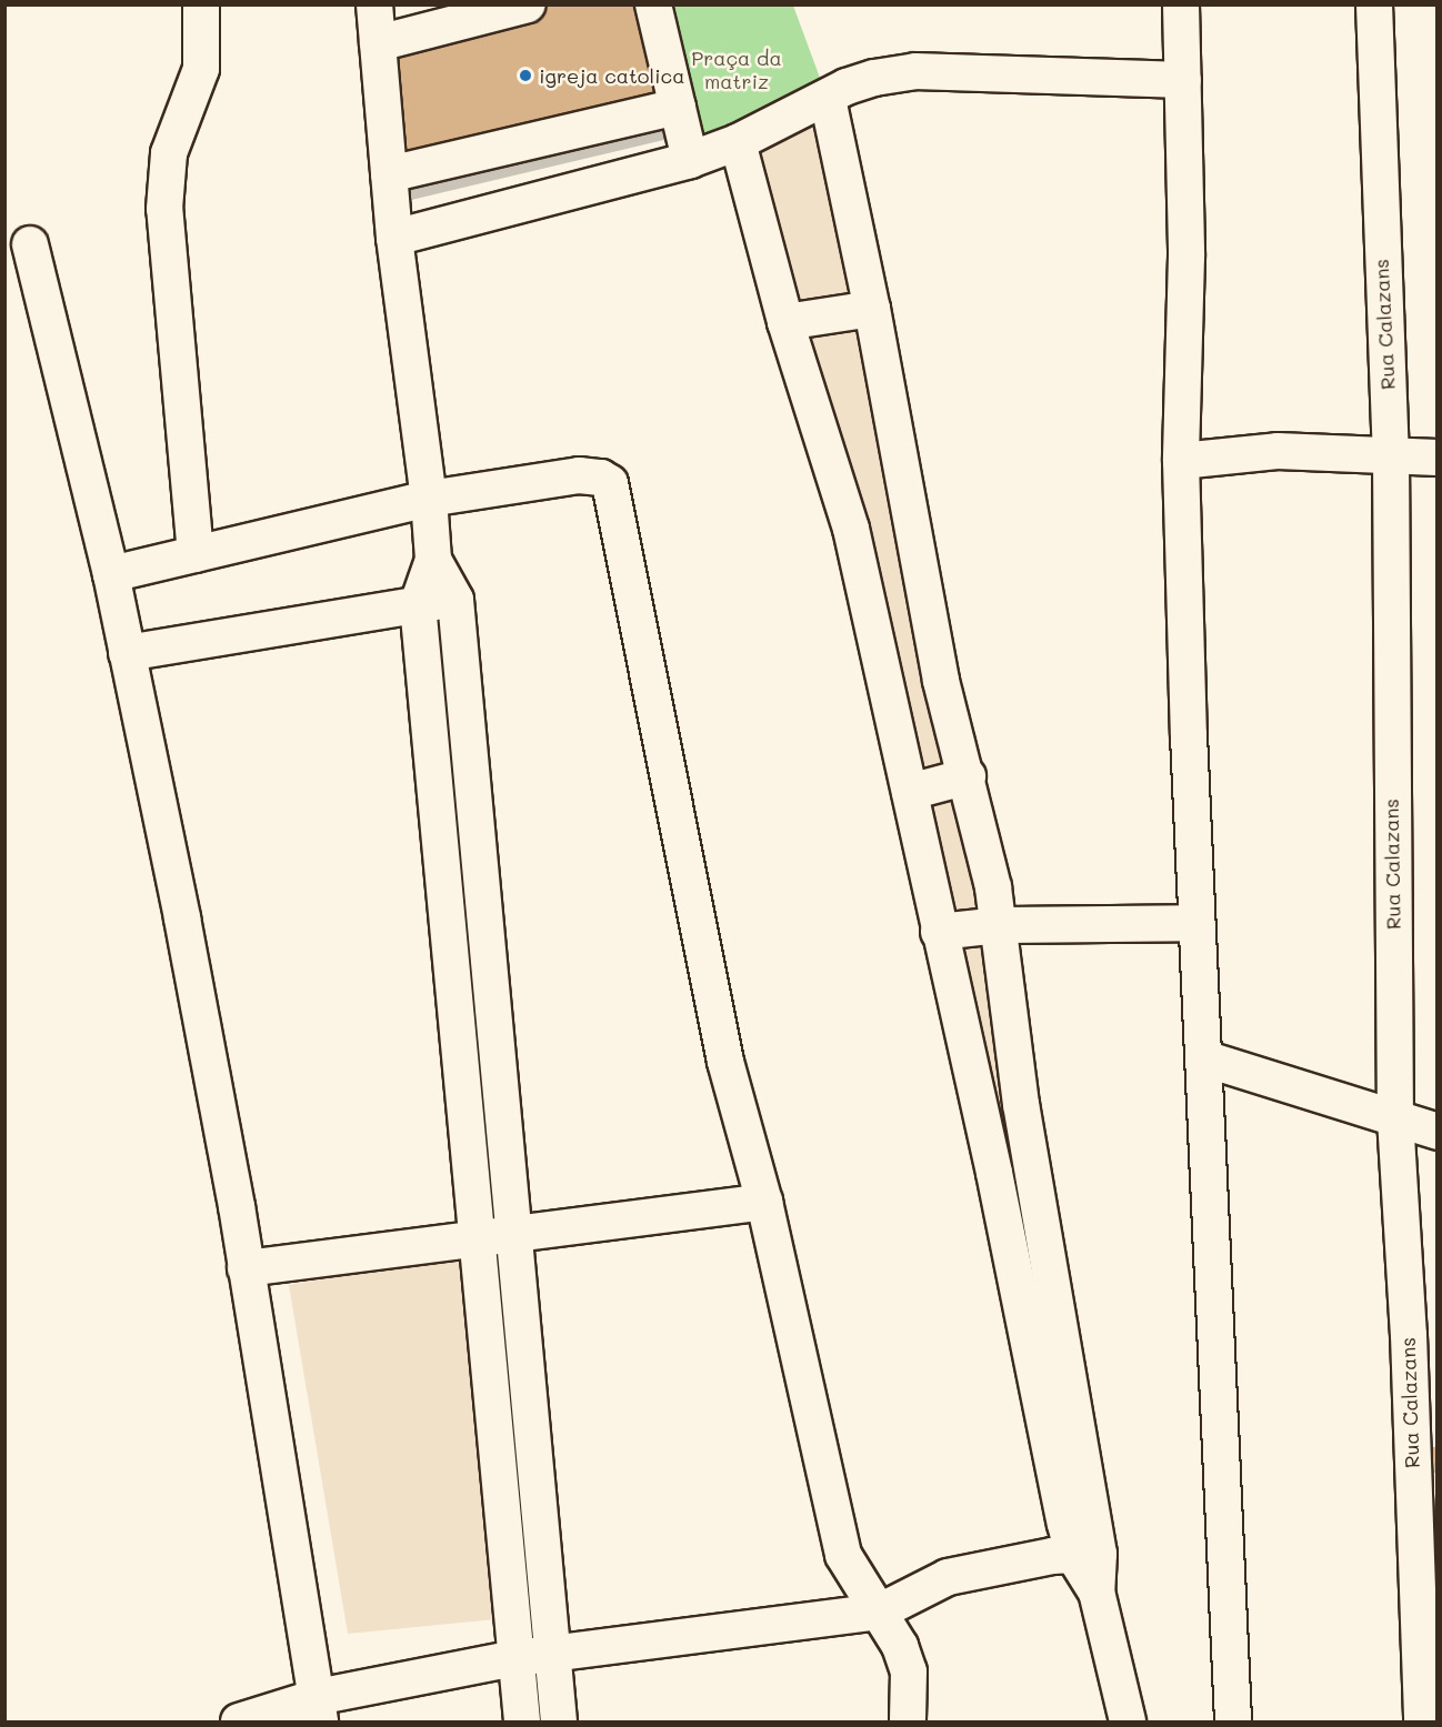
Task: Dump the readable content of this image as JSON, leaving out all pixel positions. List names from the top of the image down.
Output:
{
  "streets": {
    "street": ["Rua Calazans"]
  },
  "parks": ["Praça da matriz"],
  "places": ["igreja catolica"]
}
